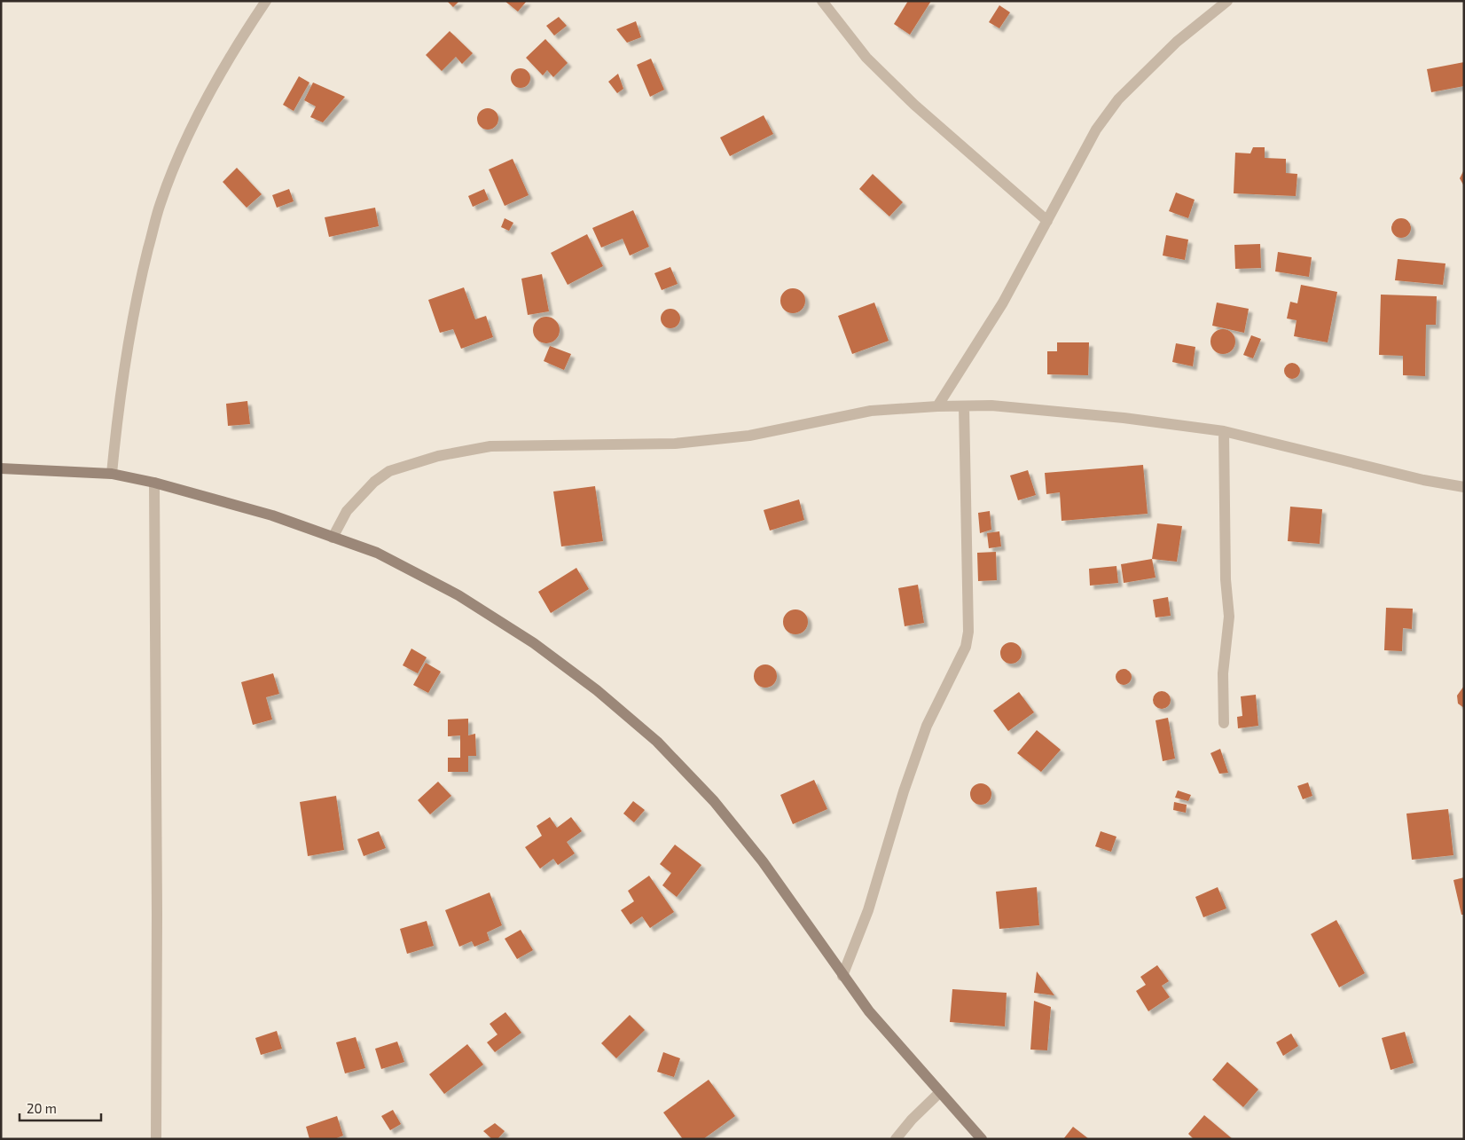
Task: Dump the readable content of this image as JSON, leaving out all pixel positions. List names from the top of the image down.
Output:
{
  "scale_bar": "20 m"
}
